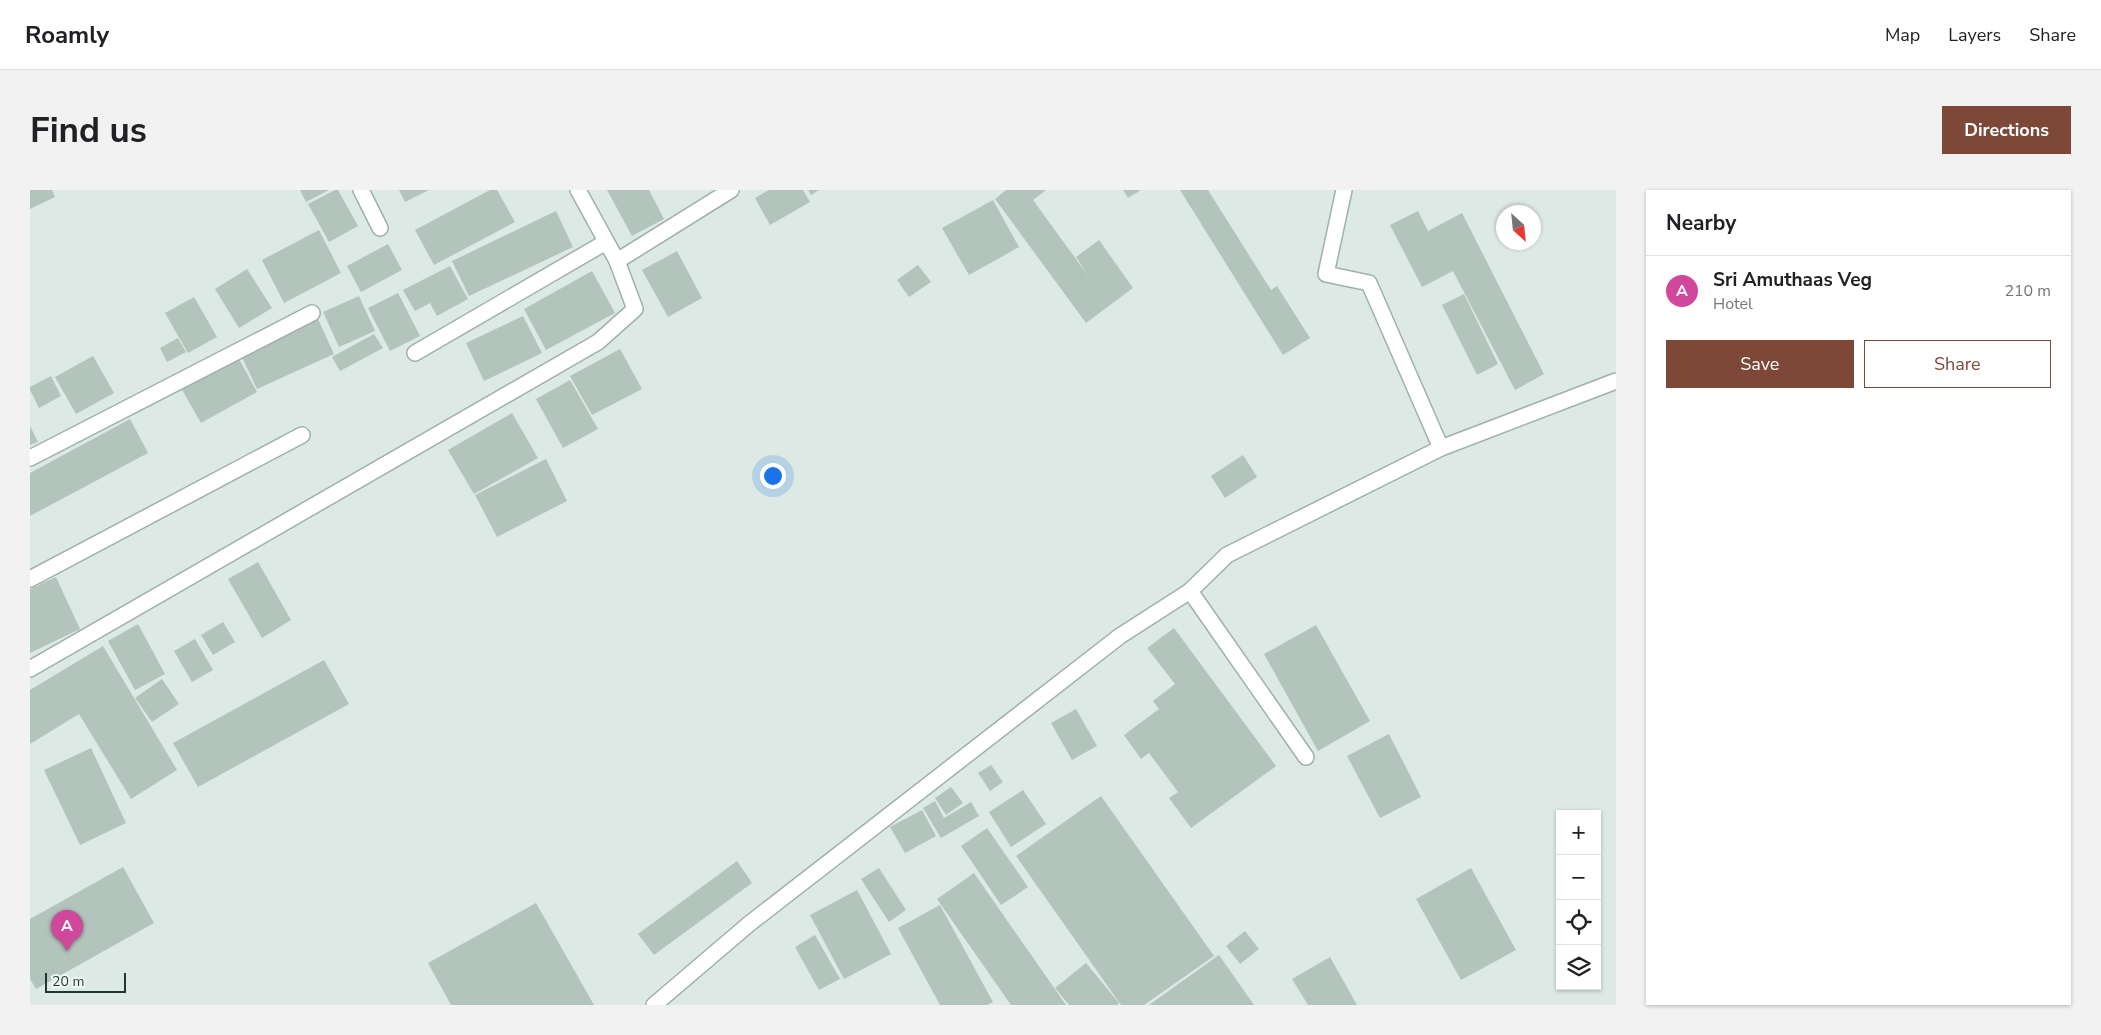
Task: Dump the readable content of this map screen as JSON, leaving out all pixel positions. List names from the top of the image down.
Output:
{
  "scale_bar": "20 m",
  "north": "bottom right",
  "page": {
    "header": "Roamly",
    "nav": ["Map", "Layers", "Share"],
    "buttons": [
      "Directions",
      ["Save", "Share"]
    ],
    "title": "Find us",
    "heading": "Nearby",
    "list": [
      {
        "mark": "A",
        "name": "Sri Amuthaas Veg",
        "note": "Hotel",
        "value": "210 m"
      }
    ],
    "map_buttons": ["+", "−"],
    "pins": "A",
    "scale": "20 m"
  }
}
